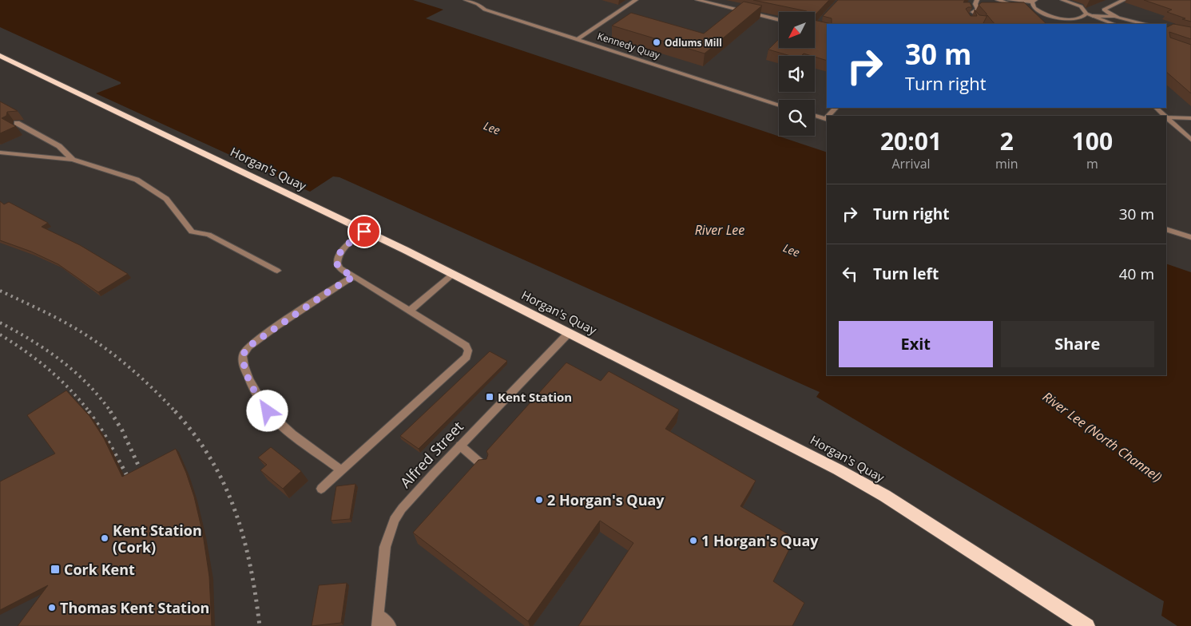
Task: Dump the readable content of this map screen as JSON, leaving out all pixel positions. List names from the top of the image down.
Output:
{
  "streets": {
    "highway": ["Horgan's Quay"],
    "street": ["Kennedy Quay", "Alfred Street"]
  },
  "crossings": [
    ["Horgan's Quay", "Alfred Street"]
  ],
  "water": ["Lee", "River Lee", "River Lee (North Channel)"],
  "places": {
    "other": [
      "Odlums Mill",
      "2 Horgan's Quay",
      "Kent Station (Cork)",
      "1 Horgan's Quay",
      "Thomas Kent Station"
    ],
    "transit": ["Kent Station", "Cork Kent"]
  },
  "north": "bottom left",
  "page": {
    "turn": ["30 m", "Turn right"],
    "eta": [
      "20:01",
      "Arrival",
      "2",
      "min",
      "100",
      "m"
    ],
    "list": [
      {
        "name": "Turn right",
        "value": "30 m"
      },
      {
        "name": "Turn left",
        "value": "40 m"
      }
    ],
    "buttons": ["Exit", "Share"]
  }
}
